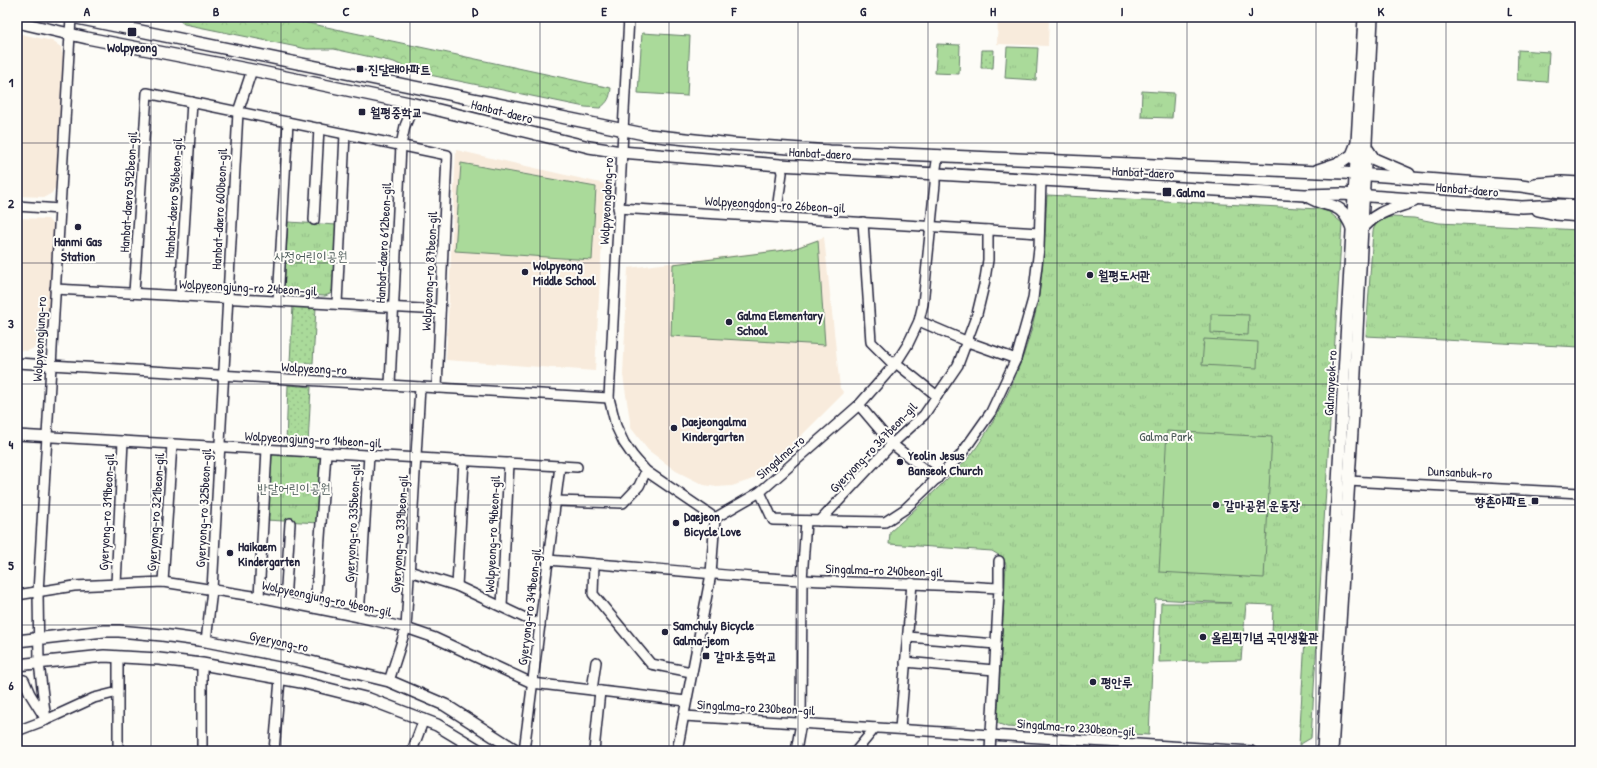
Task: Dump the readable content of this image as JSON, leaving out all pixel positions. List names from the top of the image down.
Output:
{
  "streets": {
    "main road": ["Hanbat-daero", "Galmayeok-ro", "Gyeryong-ro"],
    "street": [
      "Hanbat-daero 592beon-gil",
      "Hanbat-daero 596beon-gil",
      "Wolpyeongdong-ro",
      "Wolpyeongdong-ro 26beon-gil",
      "Hanbat-daero 600beon-gil",
      "Hanbat-daero 612beon-gil",
      "Wolpyeong-ro 87beon-gil",
      "Wolpyeongjung-ro 24beon-gil",
      "Wolpyeongjung-ro",
      "Wolpyeong-ro",
      "Wolpyeongjung-ro 14beon-gil",
      "Gyeryong-ro 367beon-gil",
      "Singalma-ro",
      "Dunsanbuk-ro",
      "Gyeryong-ro 325beon-gil",
      "Gyeryong-ro 319beon-gil",
      "Gyeryong-ro 321beon-gil",
      "Gyeryong-ro 335beon-gil",
      "Gyeryong-ro 339beon-gil",
      "Wolpyeong-ro 94beon-gil",
      "Singalma-ro 240beon-gil",
      "Wolpyeongjung-ro 4beon-gil",
      "Gyeryong-ro 349beon-gil",
      "Singalma-ro 230beon-gil"
    ]
  },
  "crossings": [
    ["Hanbat-daero", "Wolpyeongdong-ro"],
    ["Hanbat-daero", "Hanbat-daero 600beon-gil"],
    ["Hanbat-daero", "Hanbat-daero 612beon-gil"],
    ["Hanbat-daero", "Wolpyeongjung-ro"],
    ["Hanbat-daero", "Galmayeok-ro"],
    ["Hanbat-daero", "Singalma-ro"],
    ["Hanbat-daero 592beon-gil", "Hanbat-daero 596beon-gil"],
    ["Hanbat-daero 592beon-gil", "Wolpyeongjung-ro 24beon-gil"],
    ["Hanbat-daero 596beon-gil", "Wolpyeongjung-ro 24beon-gil"],
    ["Wolpyeongdong-ro", "Wolpyeongdong-ro 26beon-gil"],
    ["Wolpyeongdong-ro", "Wolpyeong-ro"],
    ["Wolpyeongdong-ro", "Singalma-ro"],
    ["Wolpyeongdong-ro 26beon-gil", "Gyeryong-ro 367beon-gil"],
    ["Wolpyeongdong-ro 26beon-gil", "Singalma-ro"],
    ["Hanbat-daero 600beon-gil", "Wolpyeongjung-ro 24beon-gil"],
    ["Hanbat-daero 600beon-gil", "Wolpyeong-ro"],
    ["Hanbat-daero 600beon-gil", "Gyeryong-ro 325beon-gil"],
    ["Hanbat-daero 612beon-gil", "Wolpyeong-ro 87beon-gil"],
    ["Hanbat-daero 612beon-gil", "Wolpyeongjung-ro 24beon-gil"],
    ["Hanbat-daero 612beon-gil", "Wolpyeong-ro"],
    ["Wolpyeong-ro 87beon-gil", "Wolpyeongjung-ro 24beon-gil"],
    ["Wolpyeong-ro 87beon-gil", "Wolpyeong-ro"],
    ["Wolpyeongjung-ro 24beon-gil", "Wolpyeongjung-ro"],
    ["Wolpyeongjung-ro", "Wolpyeong-ro"],
    ["Wolpyeongjung-ro", "Wolpyeongjung-ro 14beon-gil"],
    ["Wolpyeongjung-ro", "Wolpyeongjung-ro 4beon-gil"],
    ["Wolpyeongjung-ro", "Gyeryong-ro"],
    ["Wolpyeong-ro", "Gyeryong-ro 325beon-gil"],
    ["Wolpyeong-ro", "Gyeryong-ro 339beon-gil"],
    ["Galmayeok-ro", "Dunsanbuk-ro"],
    ["Wolpyeongjung-ro 14beon-gil", "Gyeryong-ro 325beon-gil"],
    ["Wolpyeongjung-ro 14beon-gil", "Gyeryong-ro 319beon-gil"],
    ["Wolpyeongjung-ro 14beon-gil", "Gyeryong-ro 321beon-gil"],
    ["Wolpyeongjung-ro 14beon-gil", "Gyeryong-ro 335beon-gil"],
    ["Wolpyeongjung-ro 14beon-gil", "Gyeryong-ro 339beon-gil"],
    ["Wolpyeongjung-ro 14beon-gil", "Wolpyeong-ro 94beon-gil"],
    ["Wolpyeongjung-ro 14beon-gil", "Gyeryong-ro 349beon-gil"],
    ["Gyeryong-ro 325beon-gil", "Wolpyeongjung-ro 4beon-gil"],
    ["Gyeryong-ro 325beon-gil", "Gyeryong-ro"],
    ["Gyeryong-ro 319beon-gil", "Wolpyeongjung-ro 4beon-gil"],
    ["Gyeryong-ro 321beon-gil", "Wolpyeongjung-ro 4beon-gil"],
    ["Gyeryong-ro 335beon-gil", "Wolpyeongjung-ro 4beon-gil"],
    ["Gyeryong-ro 339beon-gil", "Wolpyeongjung-ro 4beon-gil"],
    ["Gyeryong-ro 339beon-gil", "Gyeryong-ro"],
    ["Wolpyeongjung-ro 4beon-gil", "Gyeryong-ro 349beon-gil"]
  ],
  "parks": ["사정어린이공원", "Galma Park", "반달어린이공원"],
  "places": {
    "transit": [
      "Wolpyeong",
      "진달래아파트",
      "월평중학교",
      "Galma",
      "향촌아파트",
      "갈마초등학교"
    ],
    "other": [
      "Hanmi Gas Station",
      "Wolpyeong Middle School",
      "월평도서관",
      "Galma Elementary School",
      "Daejeongalma Kindergarten",
      "Yeolin Jesus Banseok Church",
      "갈마공원 운동장",
      "Daejeon Bicycle Love",
      "Haikaem Kindergarten",
      "Samchuly Bicycle Galma-jeom",
      "올림픽기념 국민생활관",
      "평안루"
    ]
  },
  "grid": {
    "columns": [
      "A",
      "B",
      "C",
      "D",
      "E",
      "F",
      "G",
      "H",
      "I",
      "J",
      "K",
      "L"
    ],
    "rows": [
      "1",
      "2",
      "3",
      "4",
      "5",
      "6"
    ]
  }
}
